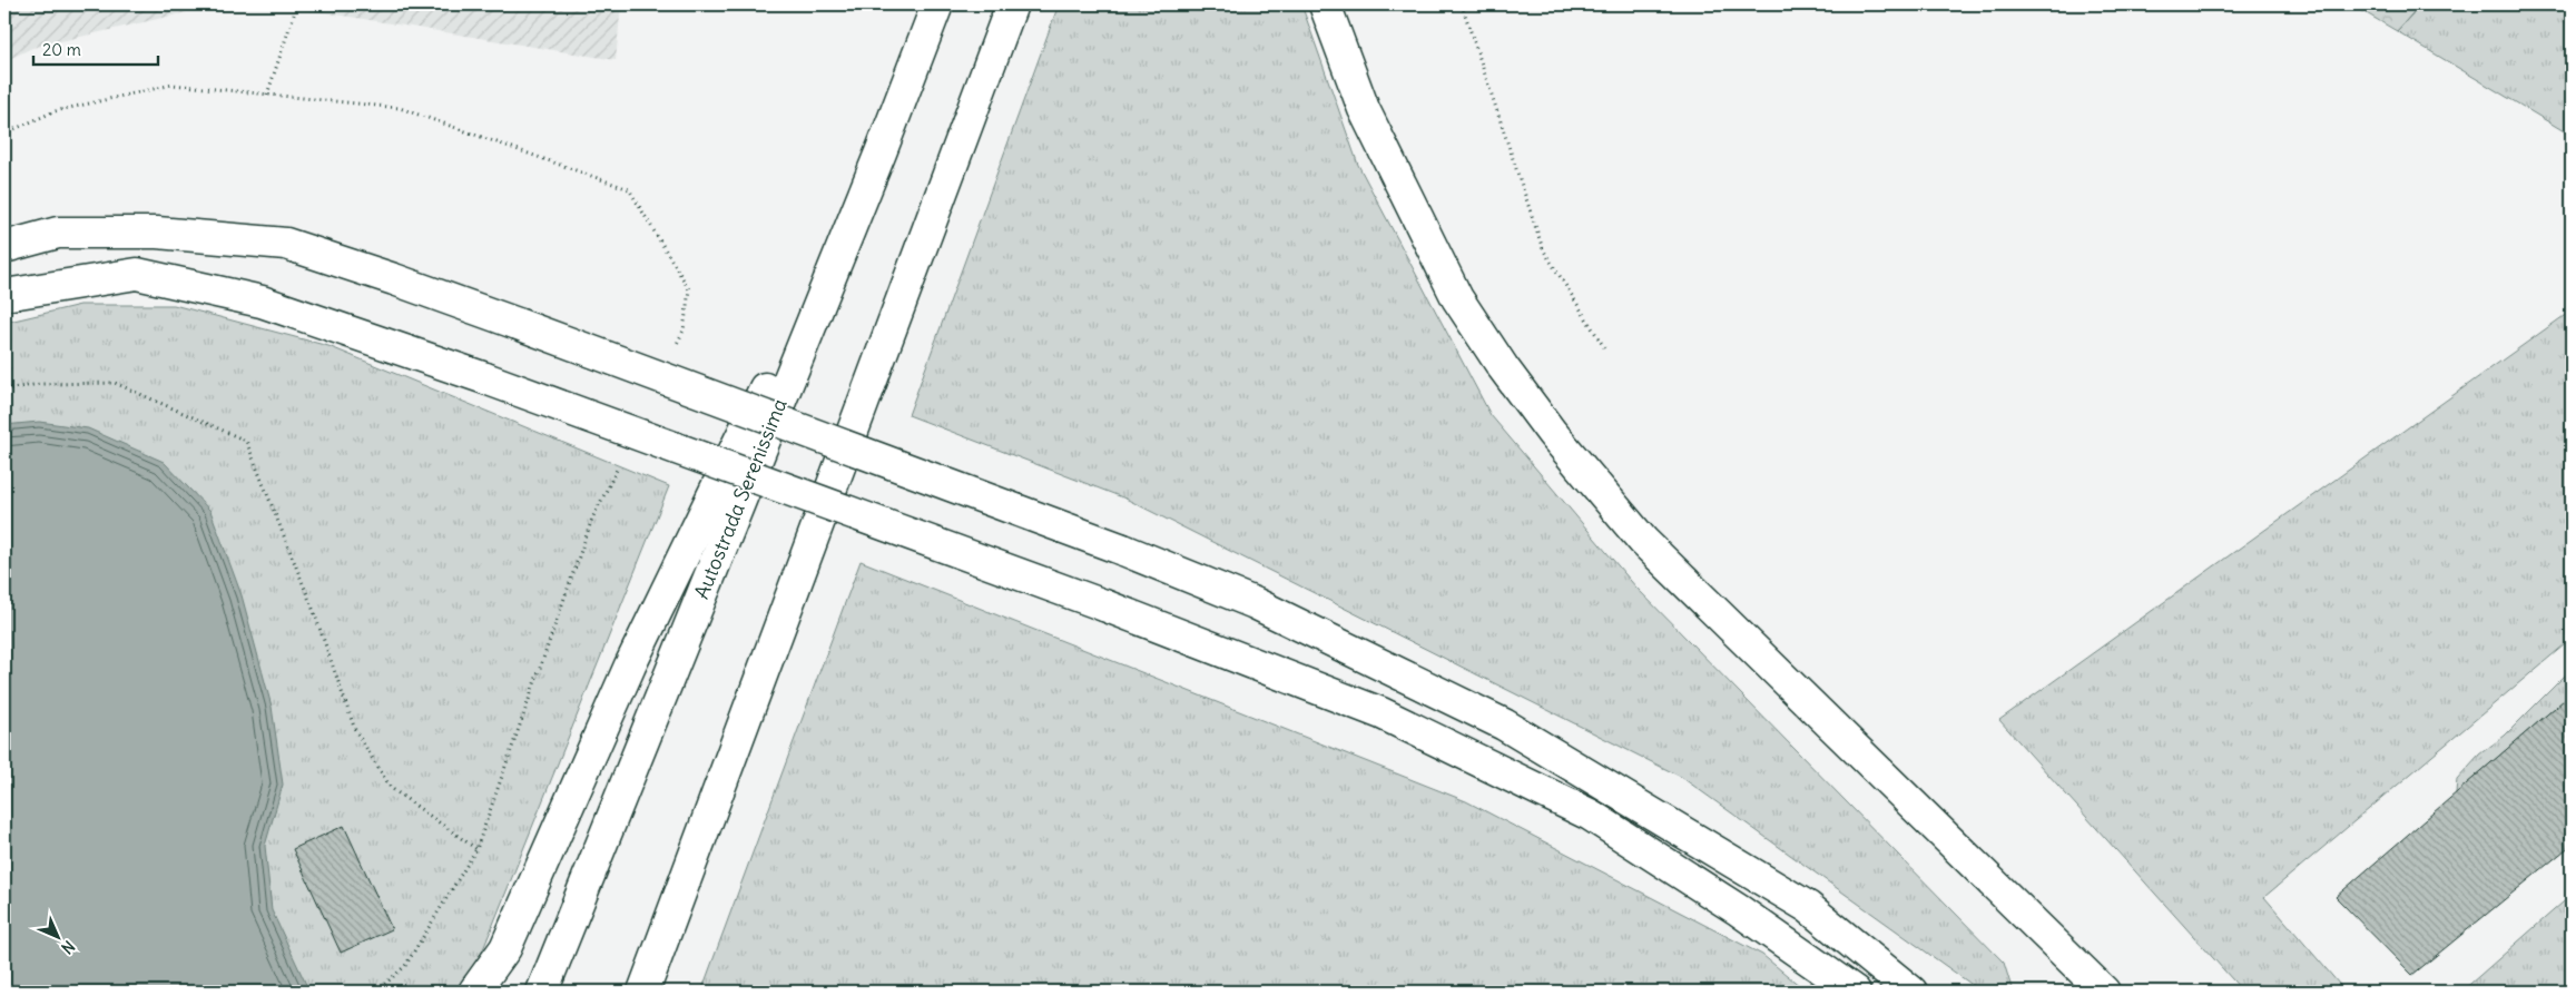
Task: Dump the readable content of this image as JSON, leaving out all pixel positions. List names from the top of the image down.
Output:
{
  "streets": {
    "highway": ["Autostrada Serenissima"]
  },
  "scale_bar": "20 m",
  "north": "bottom right"
}
